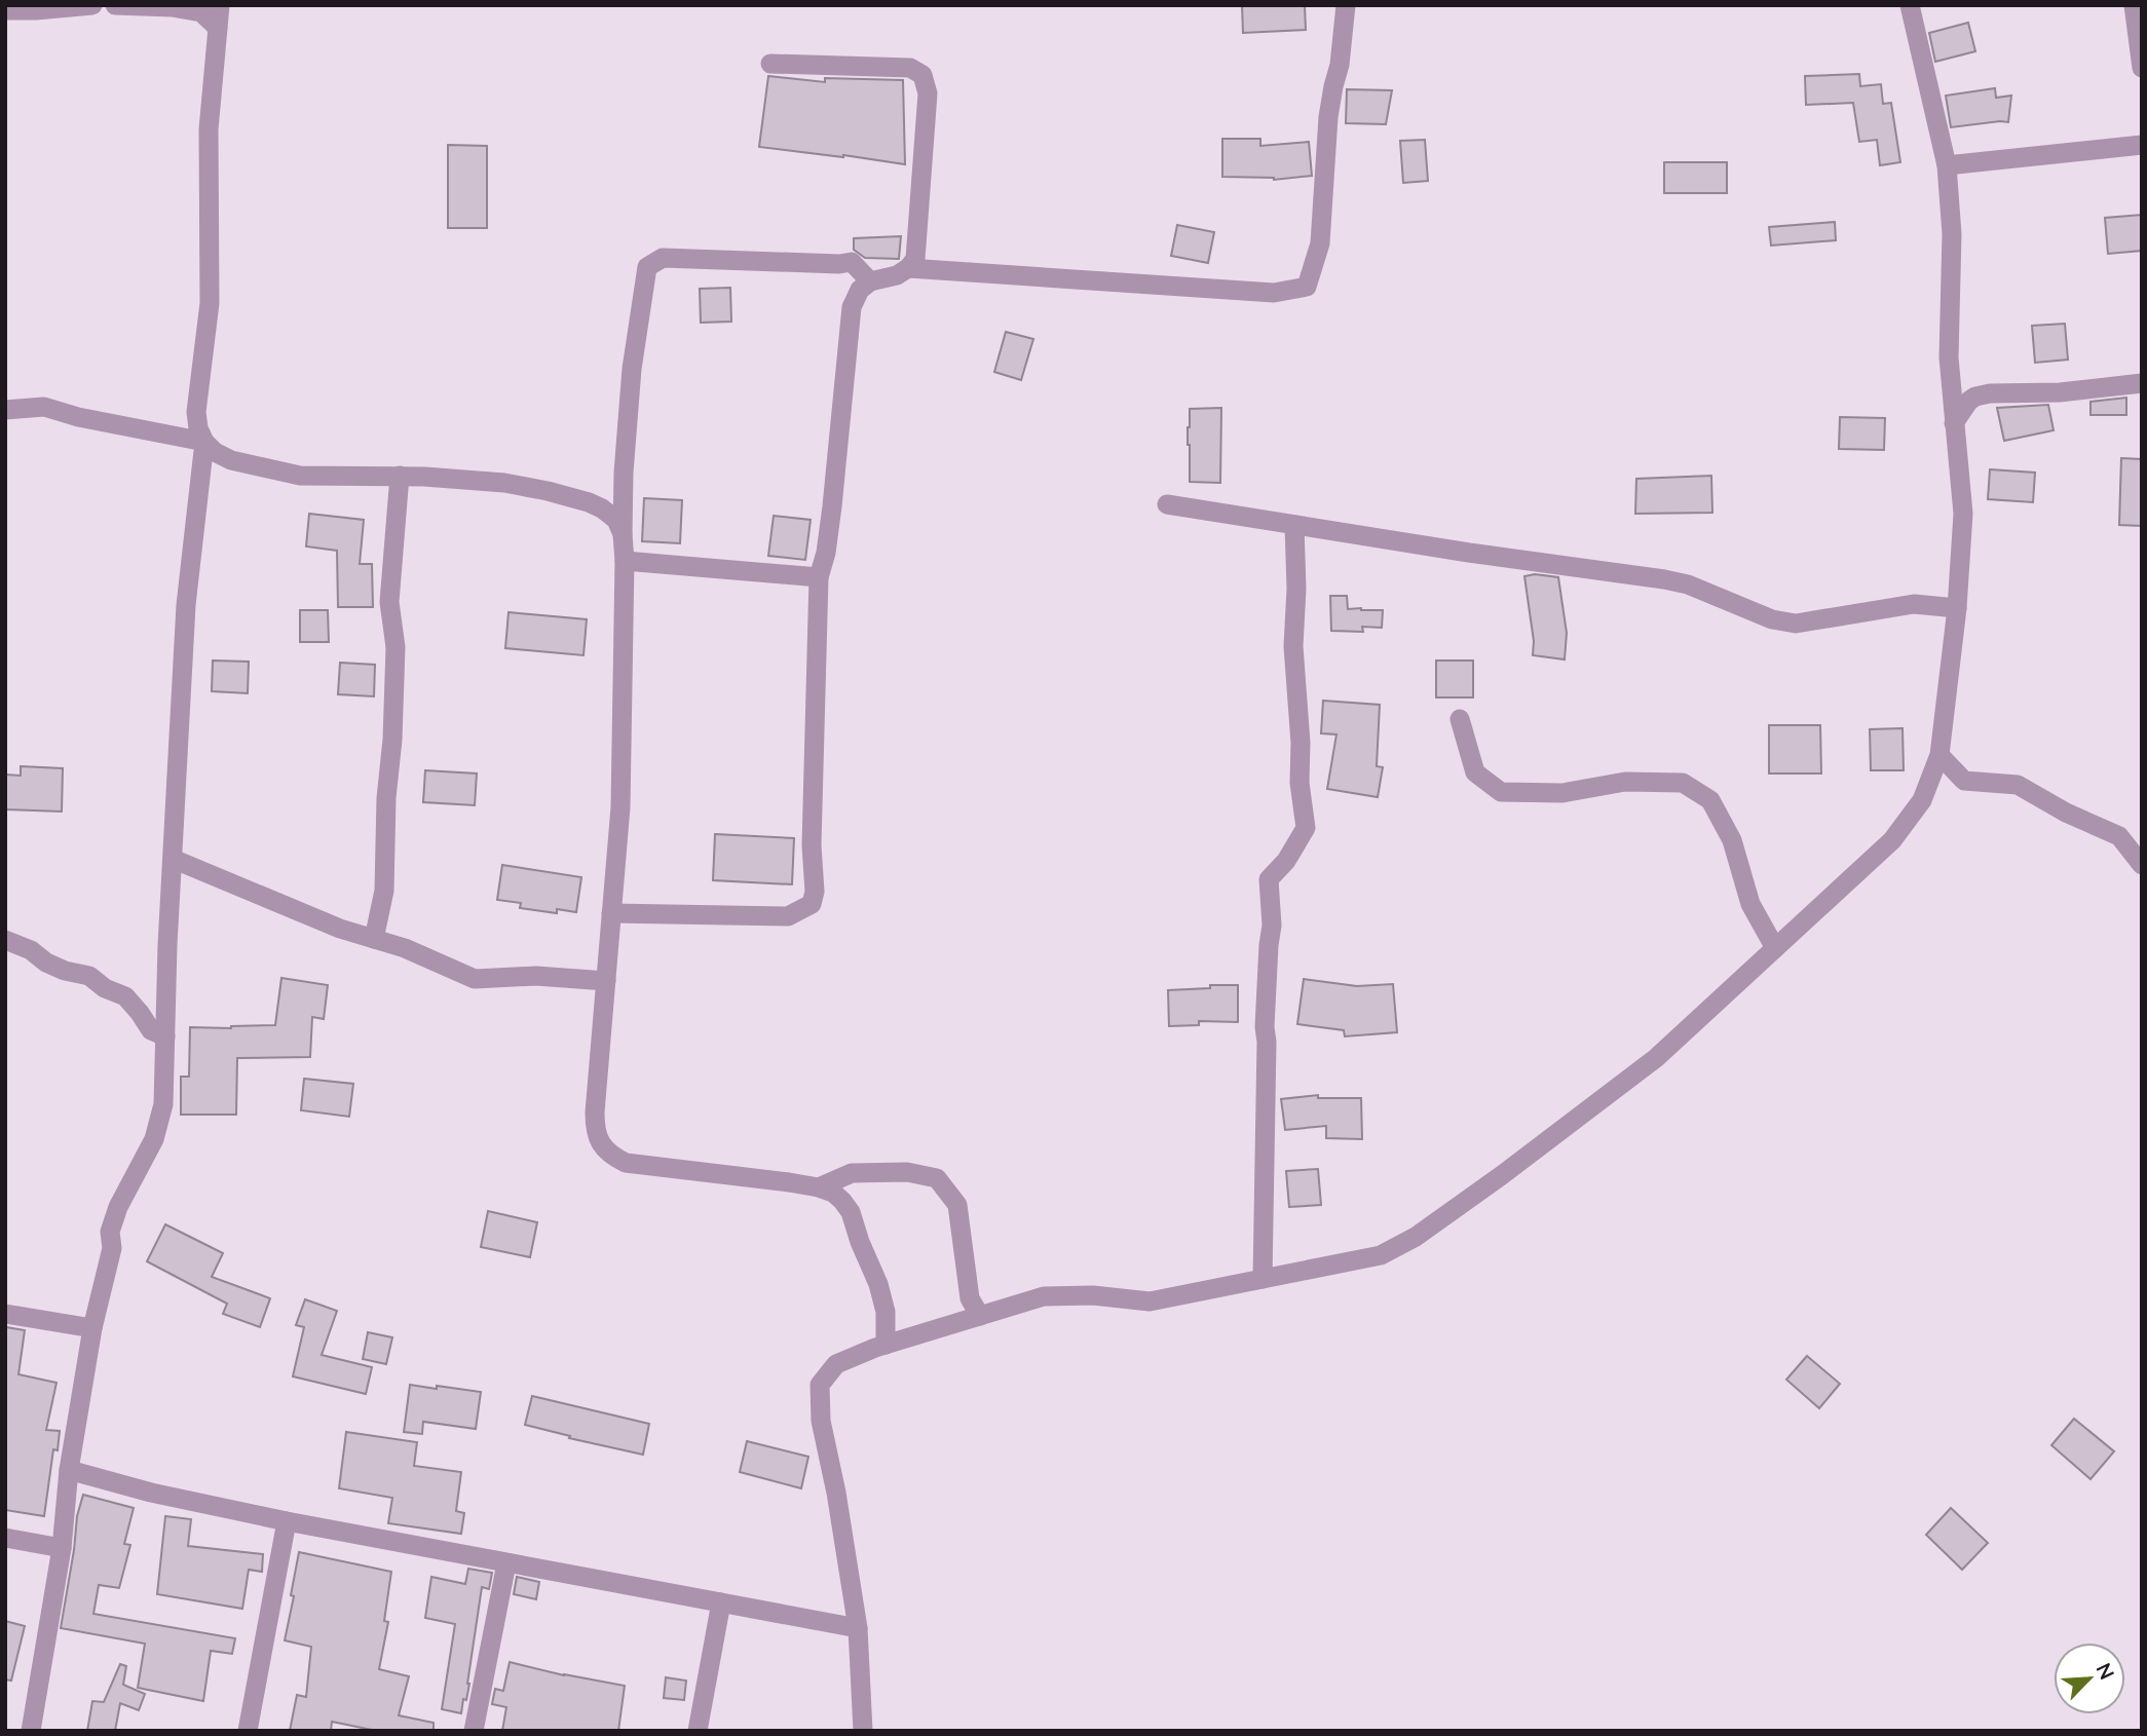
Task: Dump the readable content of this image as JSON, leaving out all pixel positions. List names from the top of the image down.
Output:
{
  "north": "top right"
}
